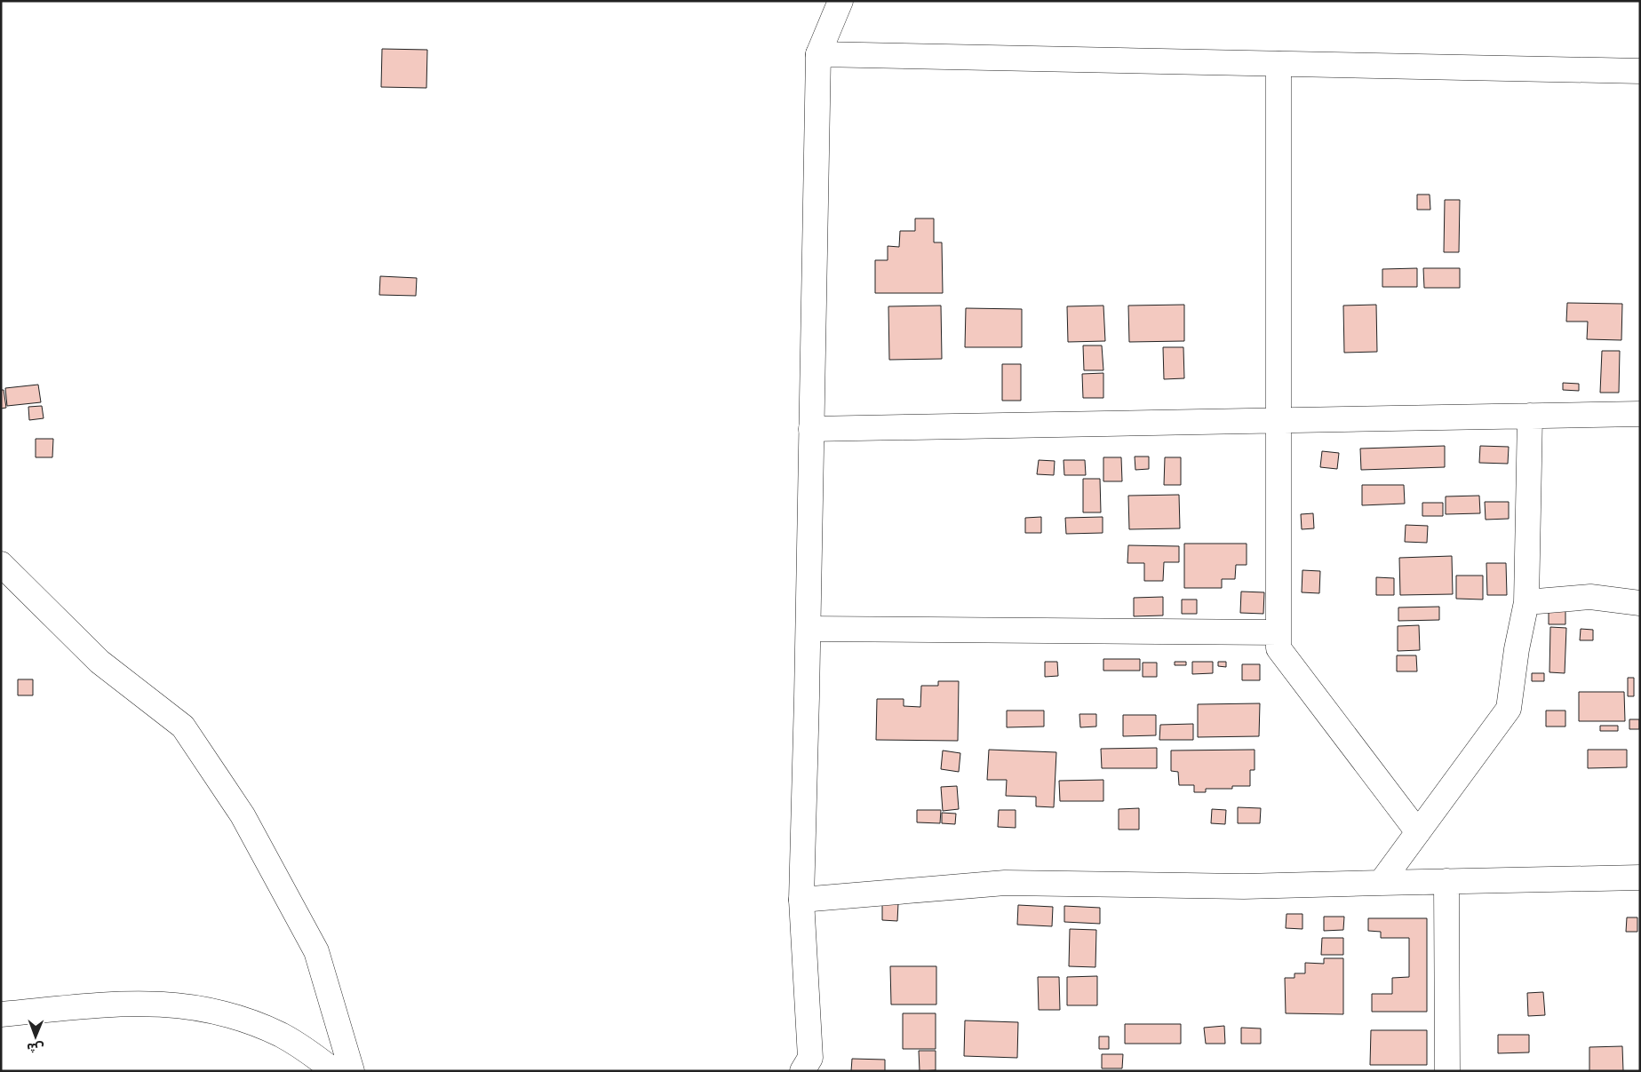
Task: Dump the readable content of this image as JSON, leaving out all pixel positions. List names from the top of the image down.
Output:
{
  "north": "bottom"
}
